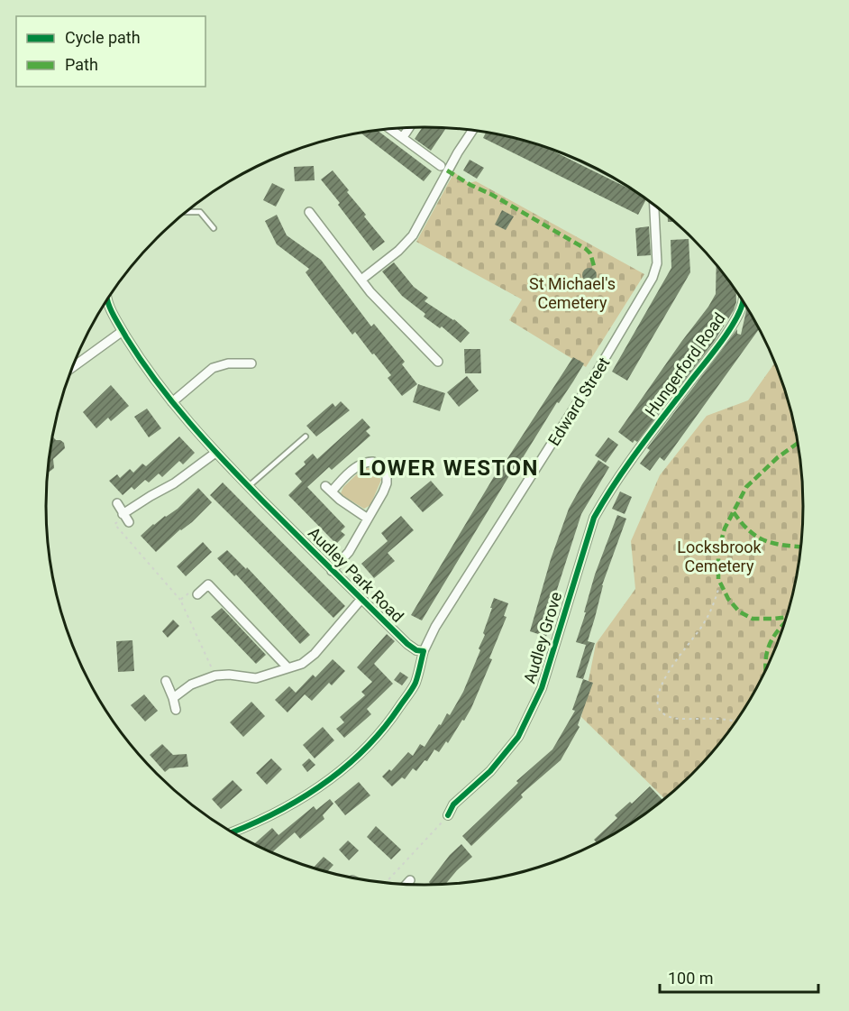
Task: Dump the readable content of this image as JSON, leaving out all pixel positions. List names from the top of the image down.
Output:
{
  "streets": {
    "street": [
      "Hungerford Road",
      "Edward Street",
      "Audley Park Road",
      "Audley Grove"
    ]
  },
  "crossings": [
    ["Hungerford Road", "Audley Grove"],
    ["Edward Street", "Audley Park Road"]
  ],
  "districts": ["LOWER WESTON"],
  "parks": ["St Michael's Cemetery", "Locksbrook Cemetery"],
  "legend": ["Cycle path", "Path"],
  "scale_bar": "100 m"
}
